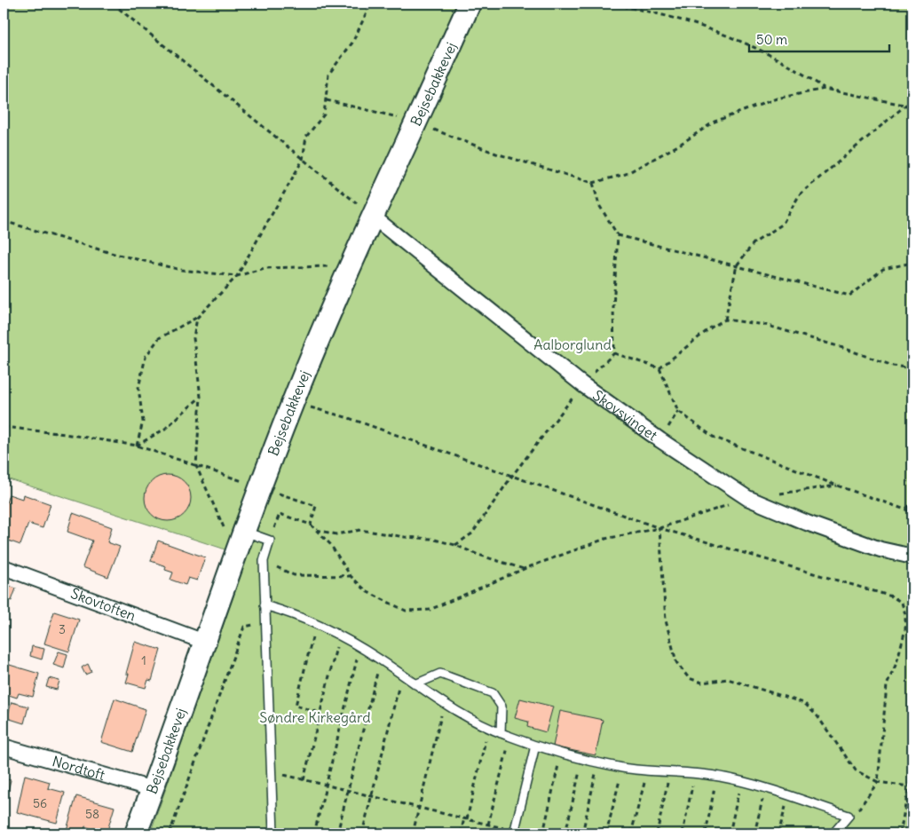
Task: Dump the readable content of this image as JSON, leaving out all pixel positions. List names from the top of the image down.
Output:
{
  "streets": {
    "street": [
      "Bejsebakkevej",
      "Skovsvinget",
      "Skovtoften",
      "Nordtoft"
    ]
  },
  "crossings": [
    ["Bejsebakkevej", "Skovsvinget"],
    ["Bejsebakkevej", "Skovtoften"],
    ["Bejsebakkevej", "Nordtoft"]
  ],
  "parks": ["Aalborglund", "Søndre Kirkegård"],
  "house_numbers": [
    "3",
    "1",
    "56",
    "58"
  ],
  "scale_bar": "50 m"
}
